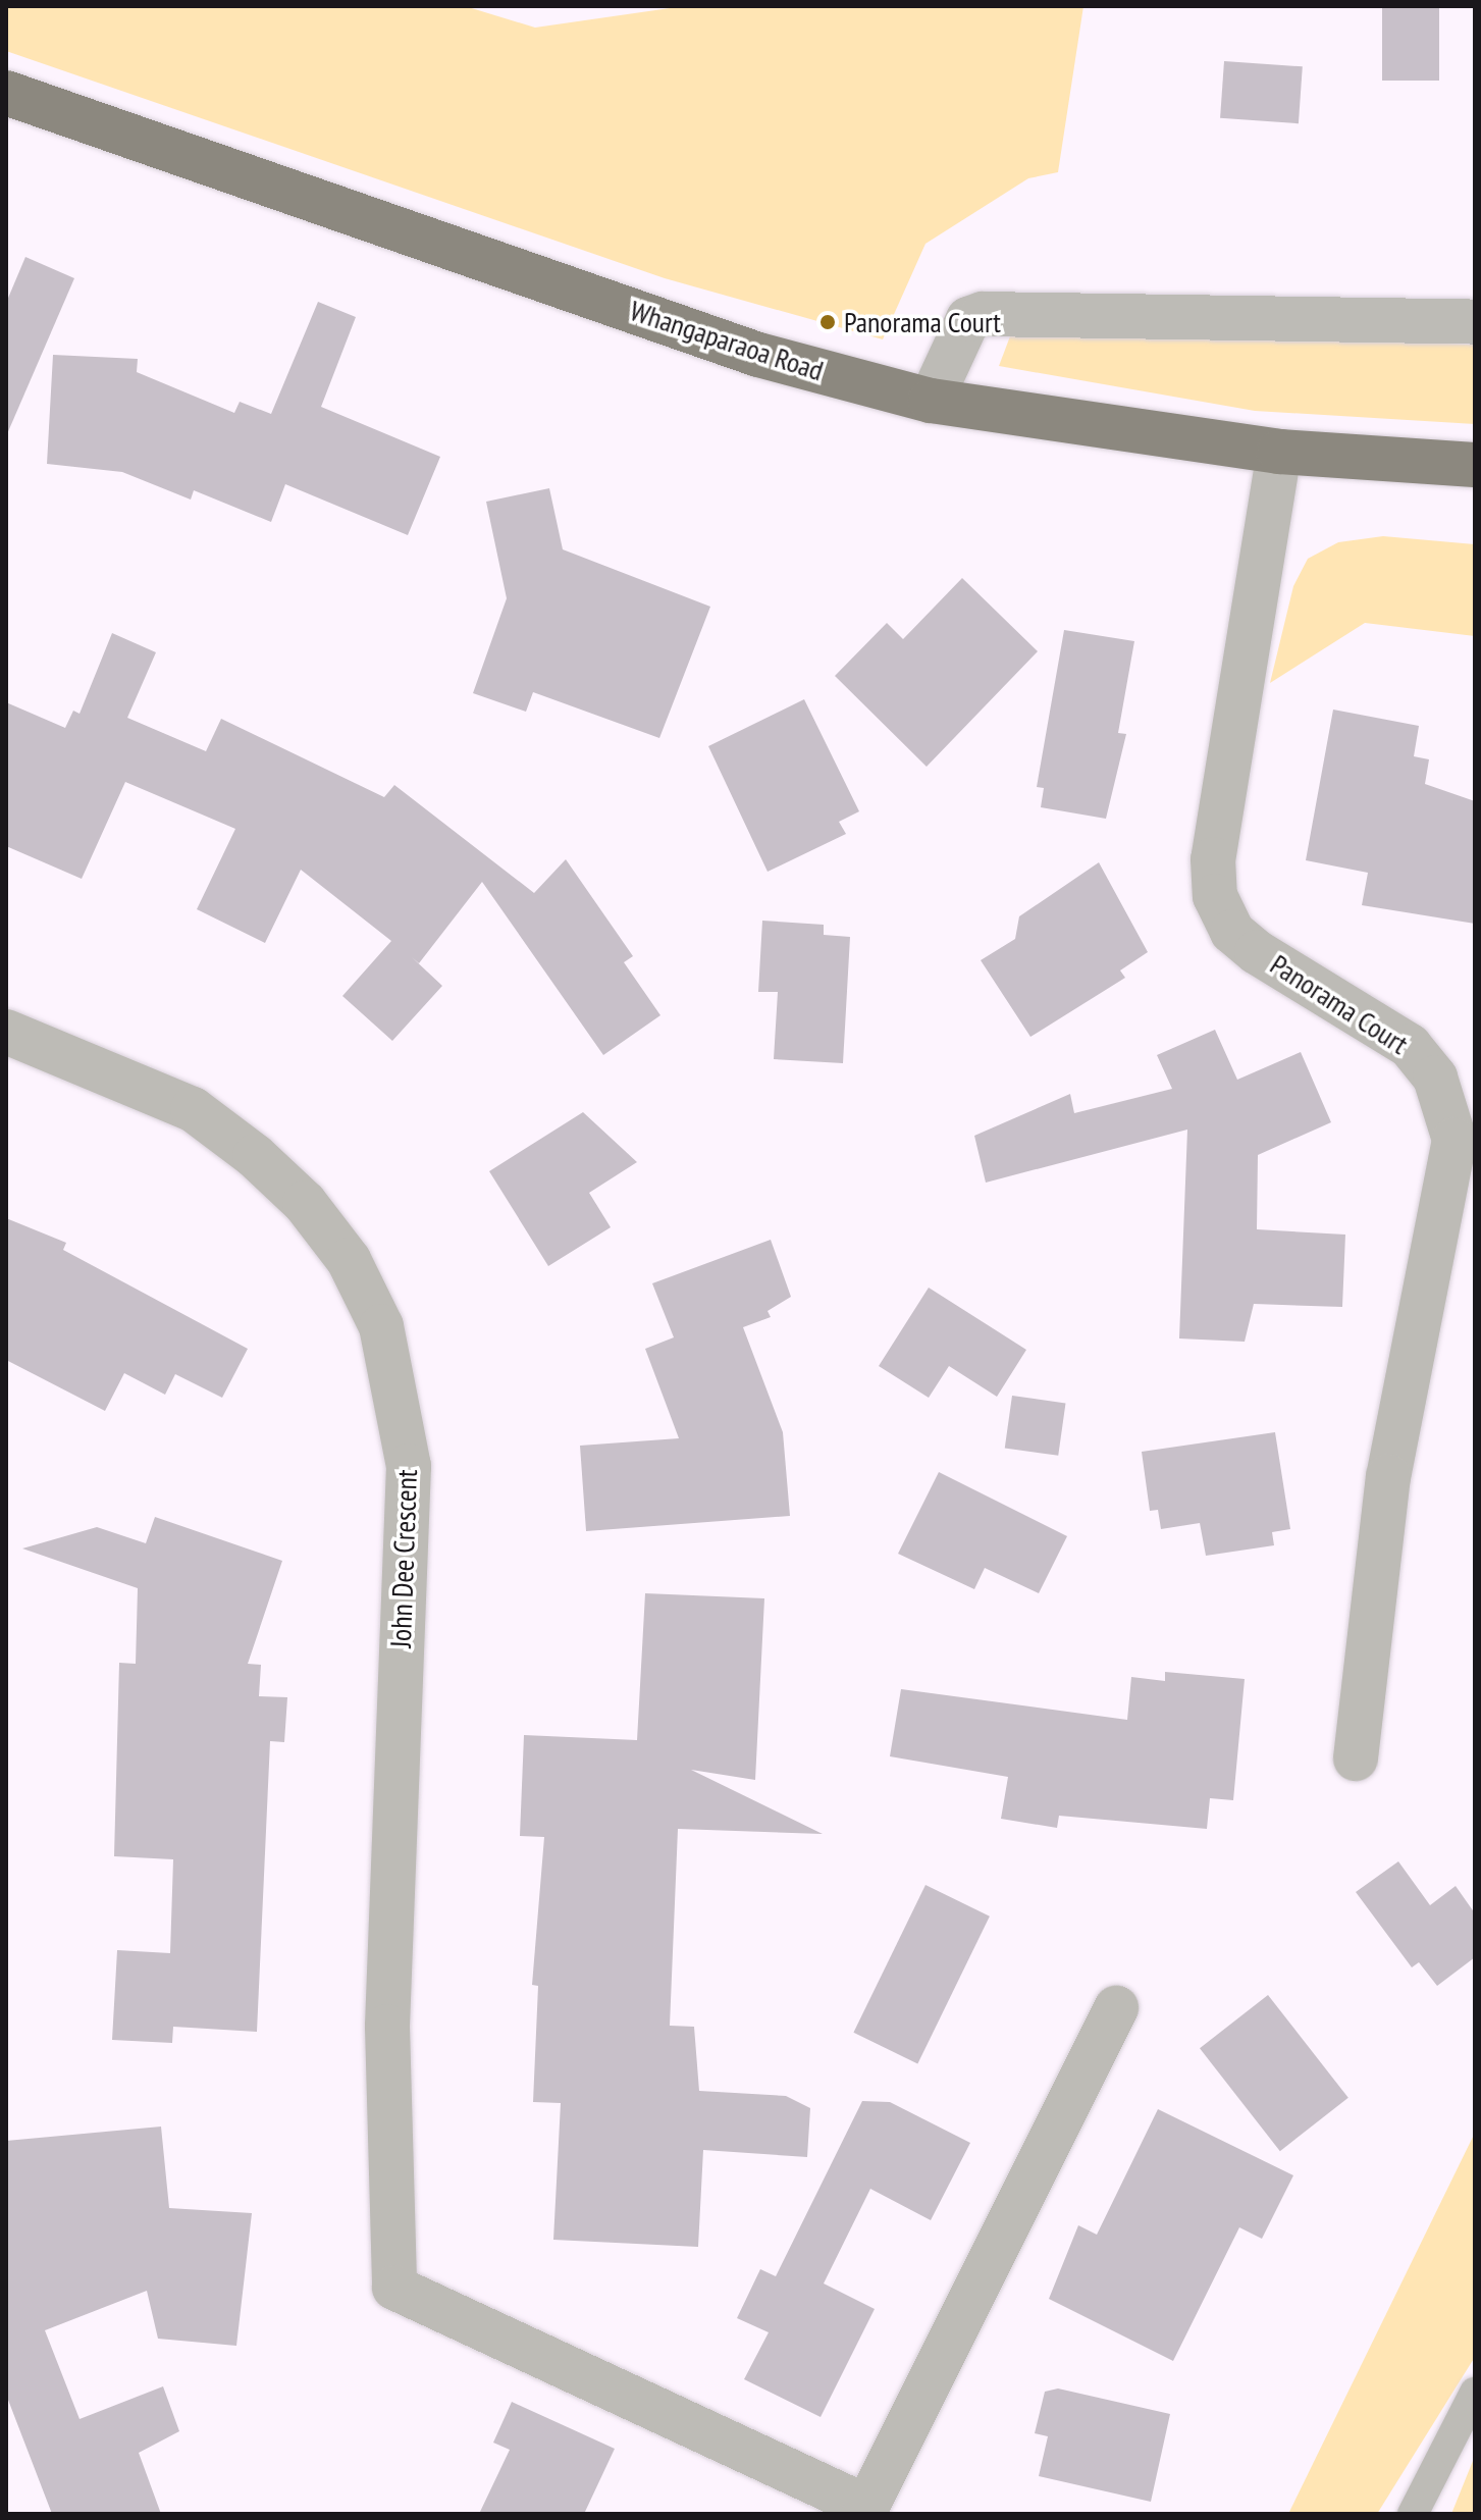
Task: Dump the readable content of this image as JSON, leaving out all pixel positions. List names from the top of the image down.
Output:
{
  "streets": {
    "main road": ["Whangaparaoa Road"],
    "street": ["Panorama Court", "John Dee Crescent"]
  },
  "crossings": [
    ["Whangaparaoa Road", "Panorama Court"]
  ],
  "places": ["Panorama Court"]
}
